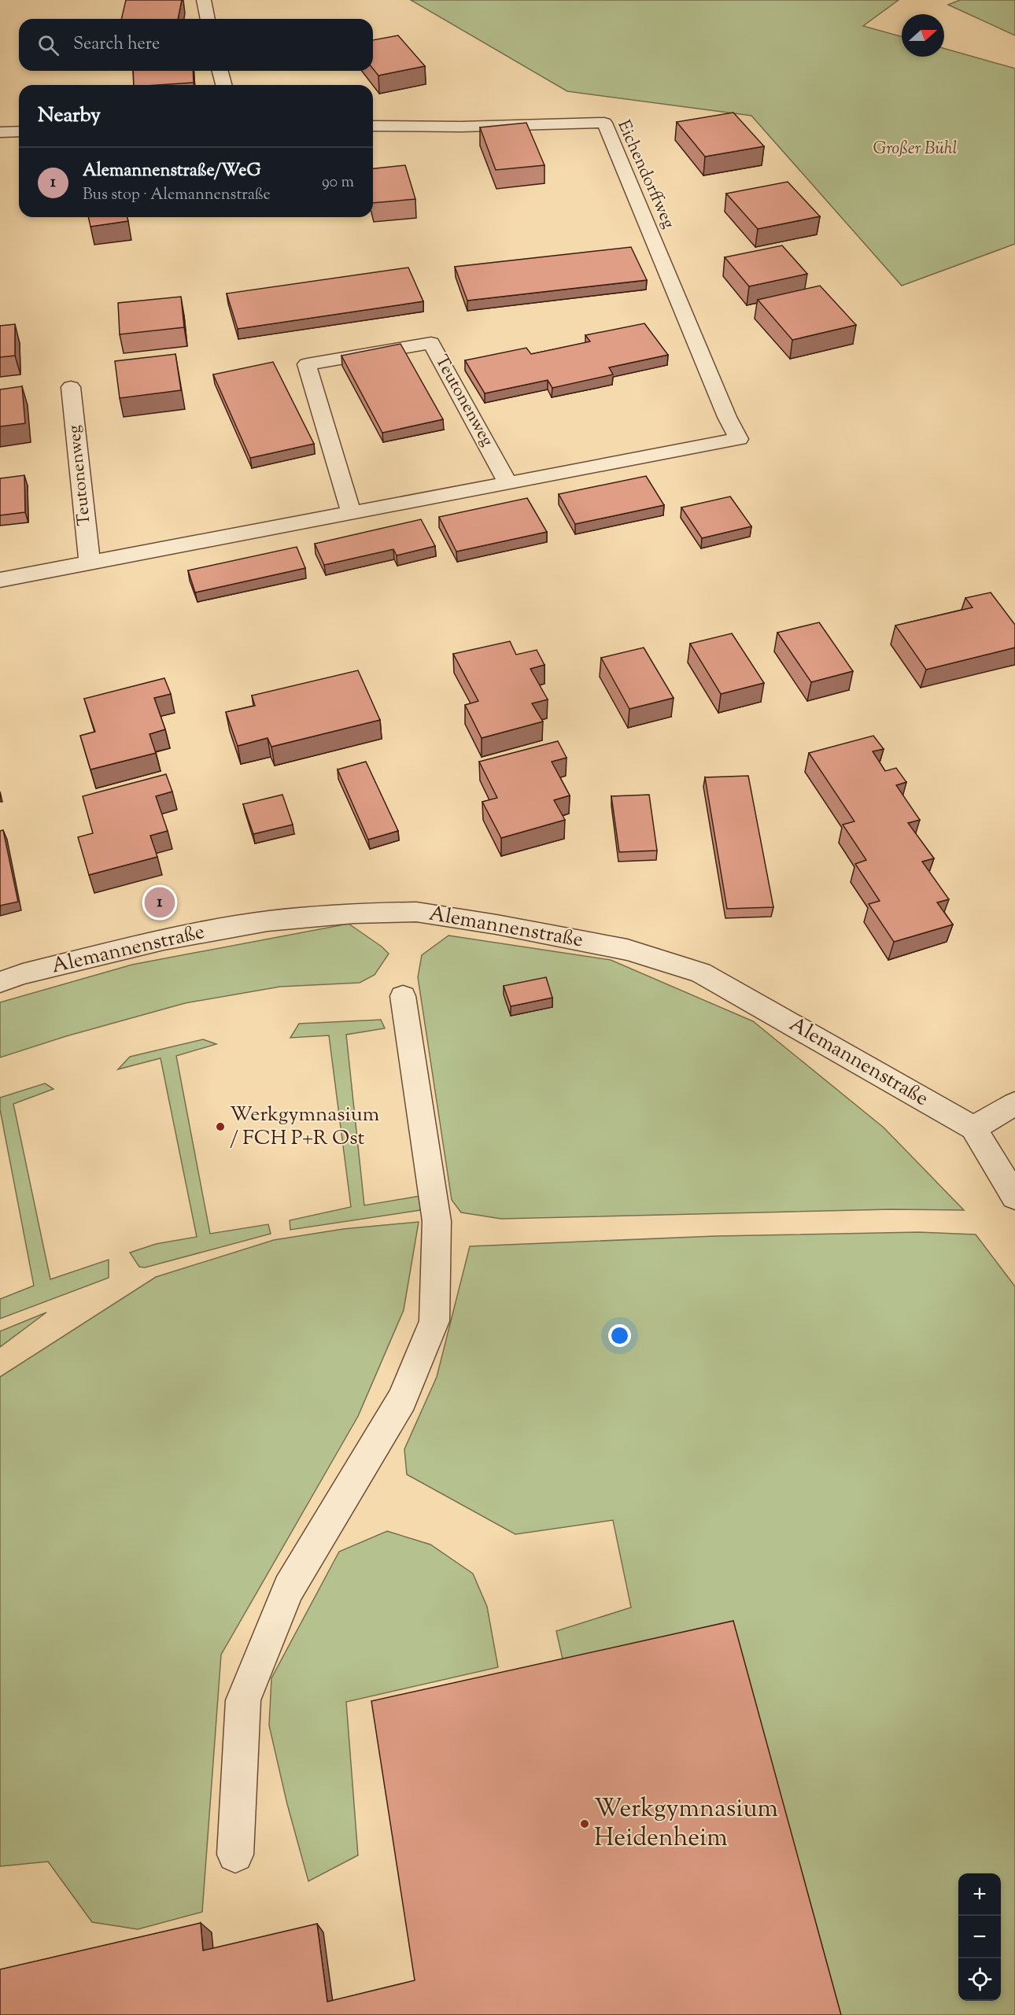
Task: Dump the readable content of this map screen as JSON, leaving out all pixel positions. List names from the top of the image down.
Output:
{
  "streets": {
    "street": ["Eichendorffweg", "Teutonenweg", "Alemannenstraße"]
  },
  "crossings": [
    ["Eichendorffweg", "Teutonenweg"]
  ],
  "parks": ["Großer Bühl"],
  "places": ["Werkgymnasium / FCH P+R Ost", "Werkgymnasium Heidenheim"],
  "north": "right",
  "page": {
    "search": "Search here",
    "heading": "Nearby",
    "list": [
      {
        "mark": "1",
        "name": "Alemannenstraße/WeG",
        "note": "Bus stop · Alemannenstraße",
        "value": "90 m"
      }
    ],
    "pins": "1",
    "map_buttons": ["+", "−"]
  }
}
